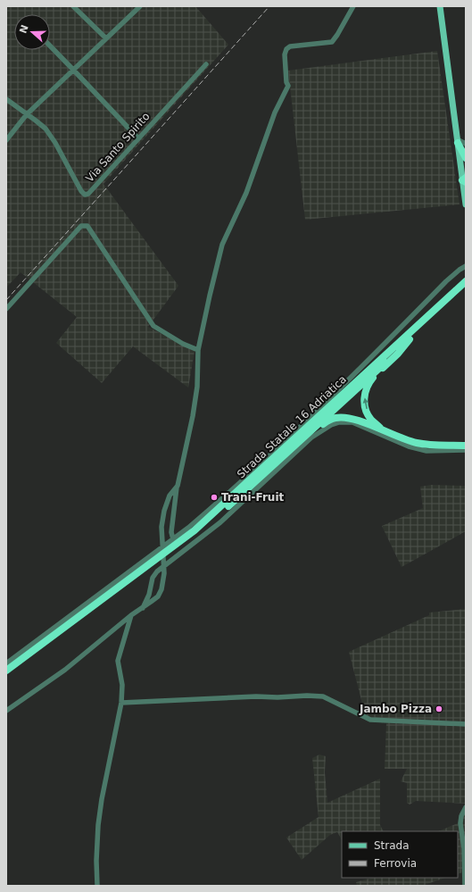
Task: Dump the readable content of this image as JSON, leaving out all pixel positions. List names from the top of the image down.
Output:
{
  "streets": {
    "highway": ["Strada Statale 16 Adriatica"],
    "street": ["Via Santo Spirito"]
  },
  "places": ["Trani-Fruit", "Jambo Pizza"],
  "legend": ["Strada", "Ferrovia"],
  "north": "left"
}
